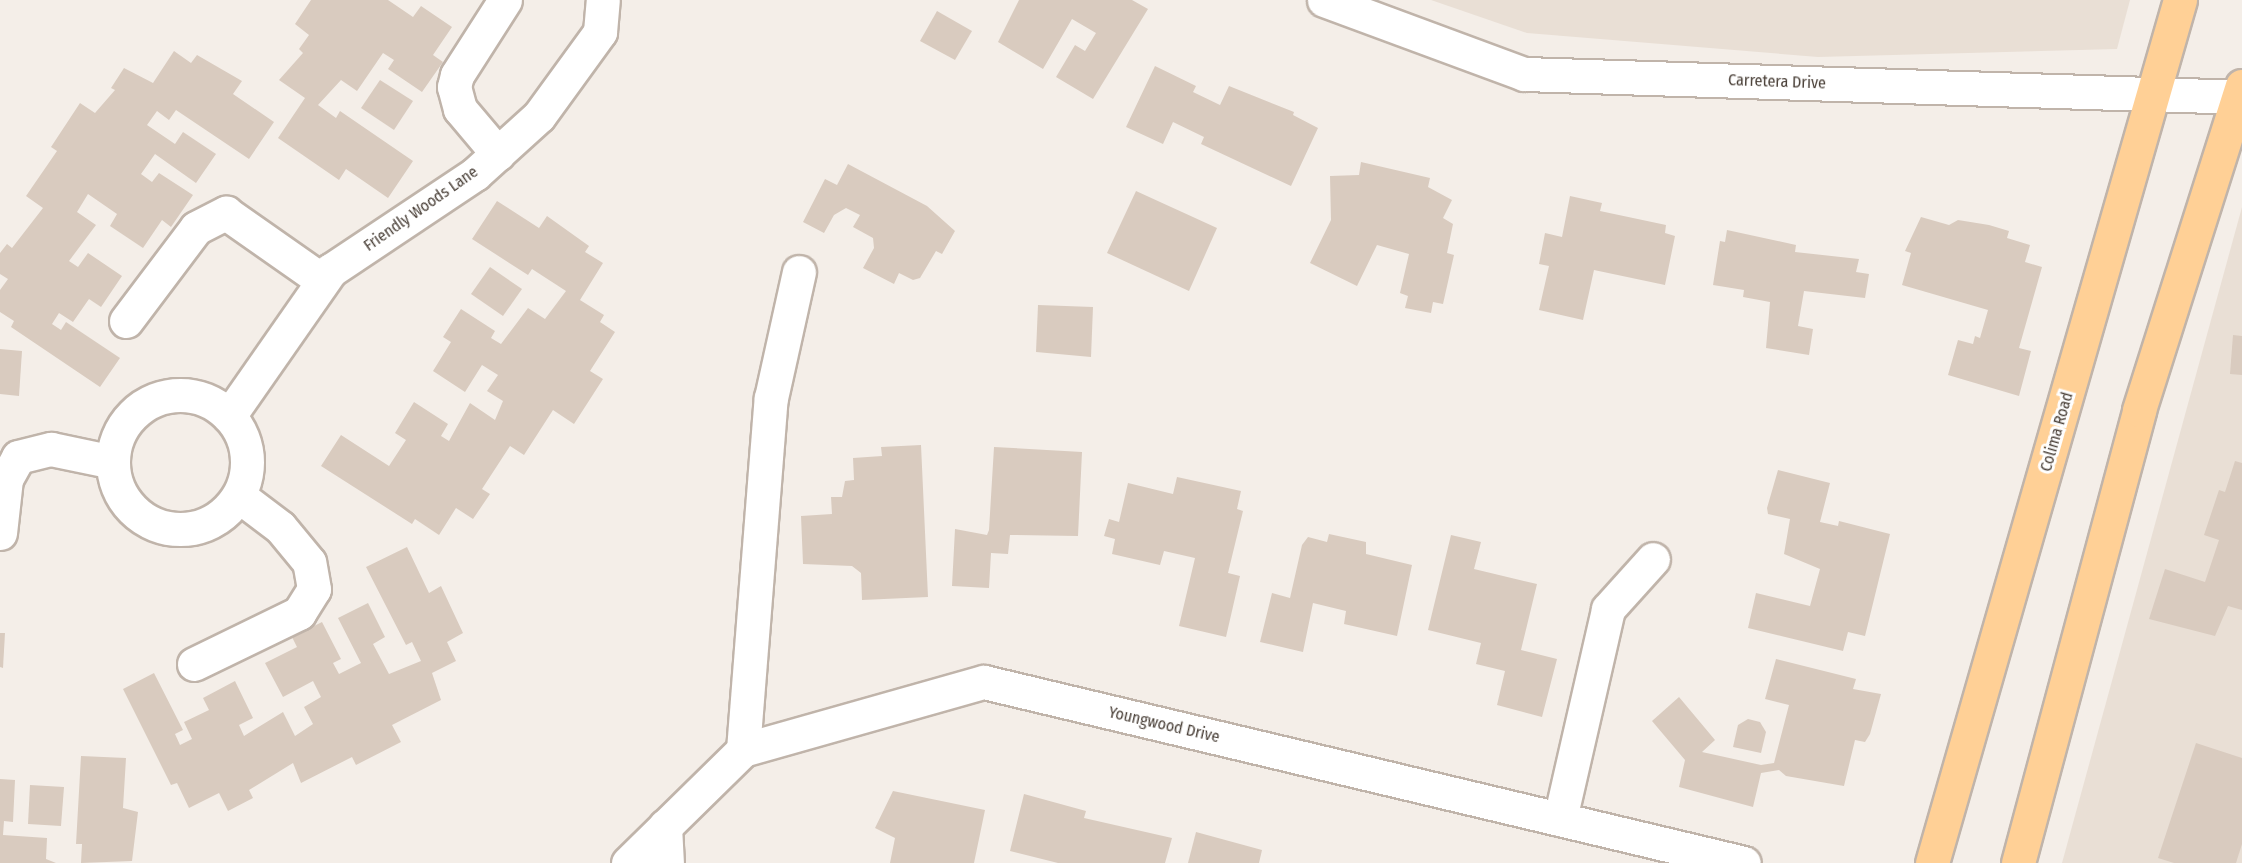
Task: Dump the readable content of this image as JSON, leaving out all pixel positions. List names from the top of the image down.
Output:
{
  "streets": {
    "main road": ["Colima Road"],
    "street": ["Carretera Drive", "Friendly Woods Lane", "Youngwood Drive"]
  },
  "crossings": [
    ["Carretera Drive", "Colima Road"]
  ]
}
